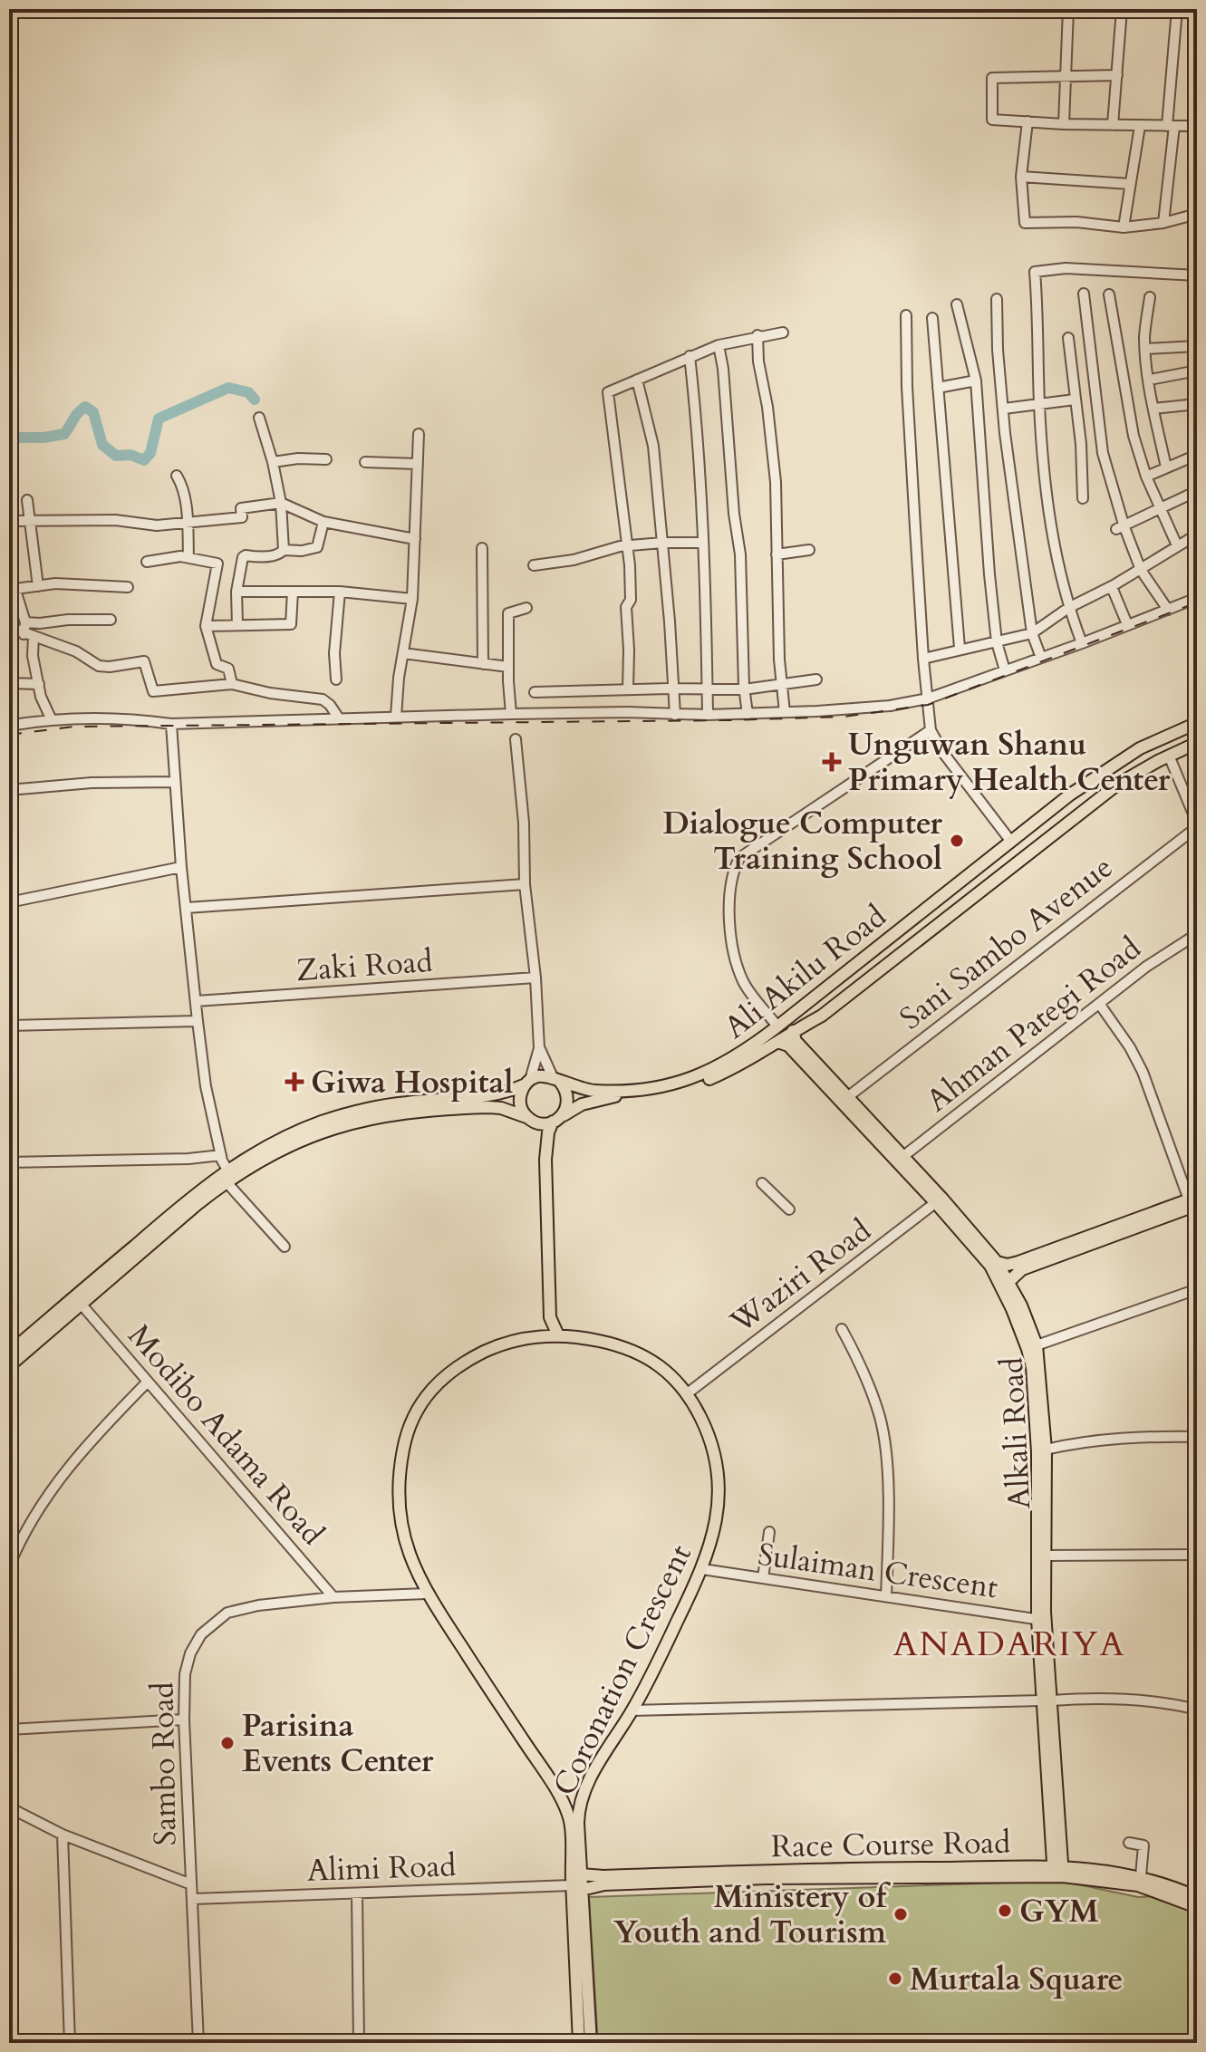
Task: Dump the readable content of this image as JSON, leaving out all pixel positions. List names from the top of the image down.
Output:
{
  "streets": {
    "main road": [
      "Ali Akilu Road",
      "Alkali Road",
      "Coronation Crescent",
      "Race Course Road"
    ],
    "street": [
      "Sani Sambo Avenue",
      "Zaki Road",
      "Ahman Pategi Road",
      "Waziri Road",
      "Modibo Adama Road",
      "Sulaiman Crescent",
      "Sambo Road",
      "Alimi Road"
    ]
  },
  "crossings": [
    ["Sani Sambo Avenue", "Alkali Road"],
    ["Ali Akilu Road", "Alkali Road"],
    ["Ahman Pategi Road", "Alkali Road"],
    ["Waziri Road", "Alkali Road"],
    ["Waziri Road", "Coronation Crescent"],
    ["Alkali Road", "Sulaiman Crescent"],
    ["Alkali Road", "Race Course Road"],
    ["Modibo Adama Road", "Sambo Road"],
    ["Sulaiman Crescent", "Coronation Crescent"],
    ["Coronation Crescent", "Sambo Road"],
    ["Coronation Crescent", "Race Course Road"],
    ["Coronation Crescent", "Alimi Road"],
    ["Sambo Road", "Alimi Road"],
    ["Race Course Road", "Alimi Road"]
  ],
  "districts": ["ANADARIYA"],
  "places": {
    "health": ["Unguwan Shanu Primary Health Center", "Giwa Hospital"],
    "other": [
      "Dialogue Computer Training School",
      "Parisina Events Center",
      "GYM",
      "Ministery of Youth and Tourism",
      "Murtala Square"
    ]
  }
}
